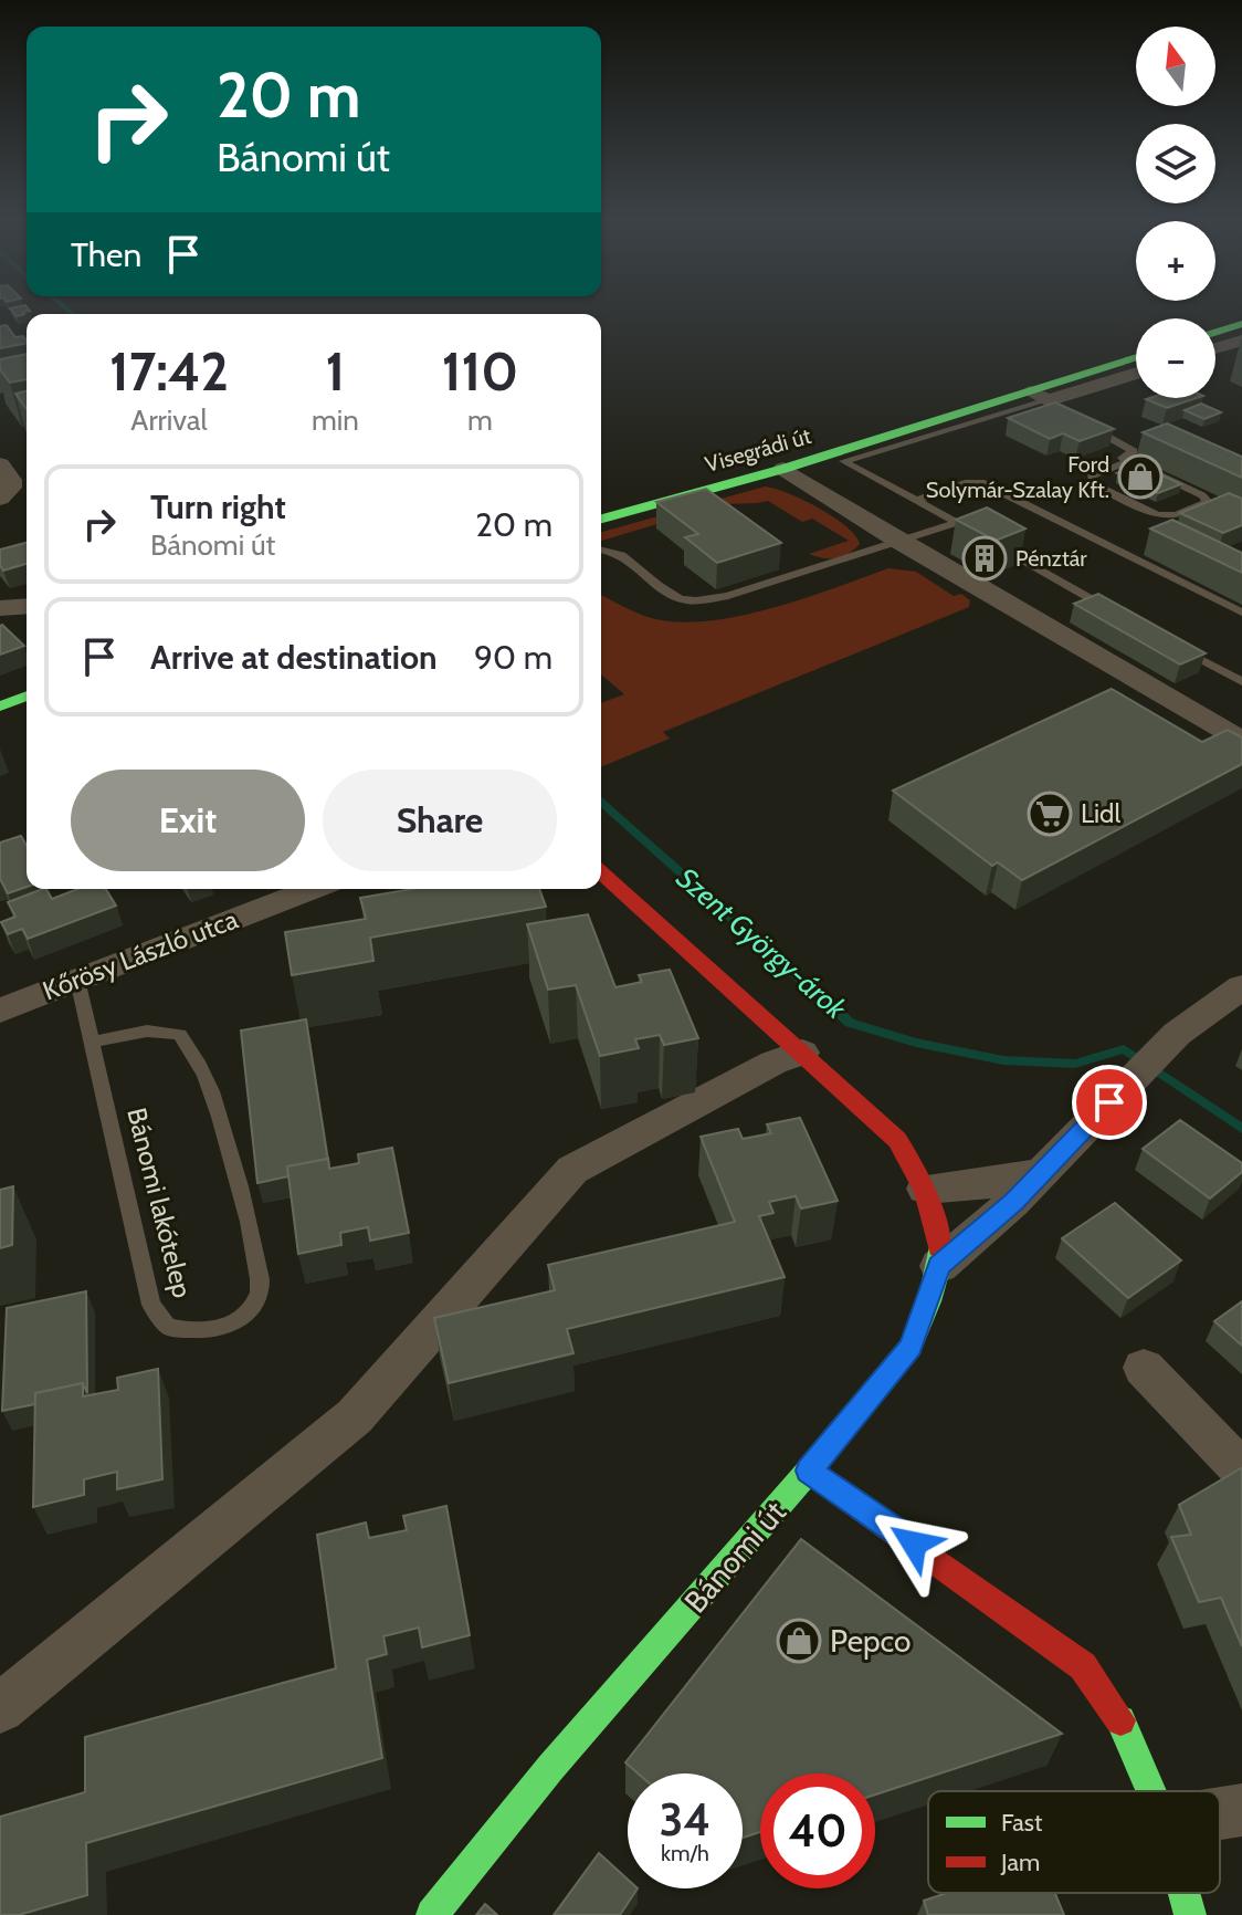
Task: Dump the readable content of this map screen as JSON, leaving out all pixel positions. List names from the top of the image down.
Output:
{
  "streets": {
    "main road": ["Visegrádi út", "Bánomi út"],
    "street": ["Kőrösy László utca"],
    "lane": ["Bánomi lakótelep"]
  },
  "crossings": [
    ["Kőrösy László utca", "Bánomi lakótelep"]
  ],
  "water": ["Szent György-árok"],
  "places": {
    "shop": ["Ford Solymár-Szalay Kft.", "Pepco"],
    "building": ["Pénztár"],
    "supermarket": ["Lidl"]
  },
  "legend": ["Fast", "Jam"],
  "north": "top",
  "page": {
    "map_buttons": ["+", "−"],
    "turn": ["20 m", "Bánomi út"],
    "then": "Then",
    "eta": [
      "17:42",
      "Arrival",
      "1",
      "min",
      "110",
      "m"
    ],
    "list": [
      {
        "name": "Turn right",
        "note": "Bánomi út",
        "value": "20 m"
      },
      {
        "name": "Arrive at destination",
        "value": "90 m"
      }
    ],
    "buttons": ["Exit", "Share"],
    "speed": "34 km/h",
    "limit": "40"
  }
}
